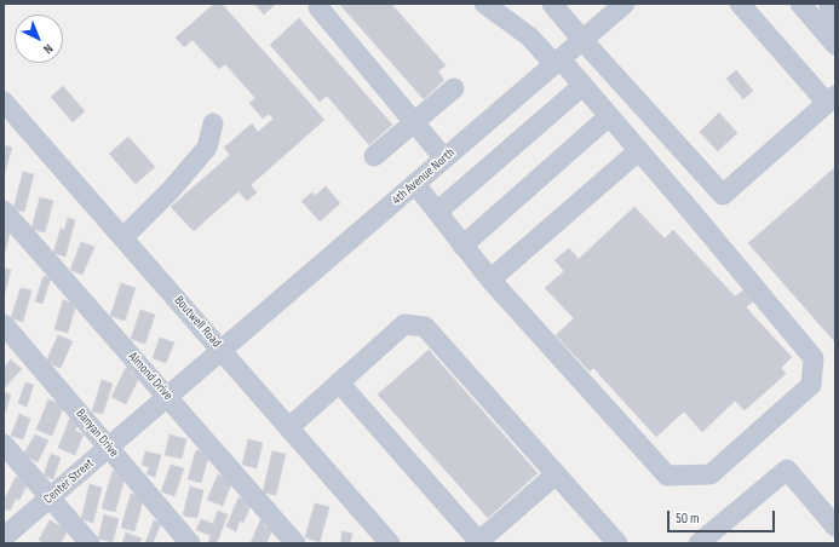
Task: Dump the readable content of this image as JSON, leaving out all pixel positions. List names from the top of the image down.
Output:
{
  "streets": {
    "street": [
      "4th Avenue North",
      "Boutwell Road",
      "Almond Drive",
      "Banyan Drive",
      "Center Street"
    ]
  },
  "crossings": [
    ["4th Avenue North", "Boutwell Road"],
    ["4th Avenue North", "Center Street"],
    ["Boutwell Road", "Center Street"],
    ["Almond Drive", "Center Street"],
    ["Banyan Drive", "Center Street"]
  ],
  "scale_bar": "50 m",
  "north": "bottom right"
}
